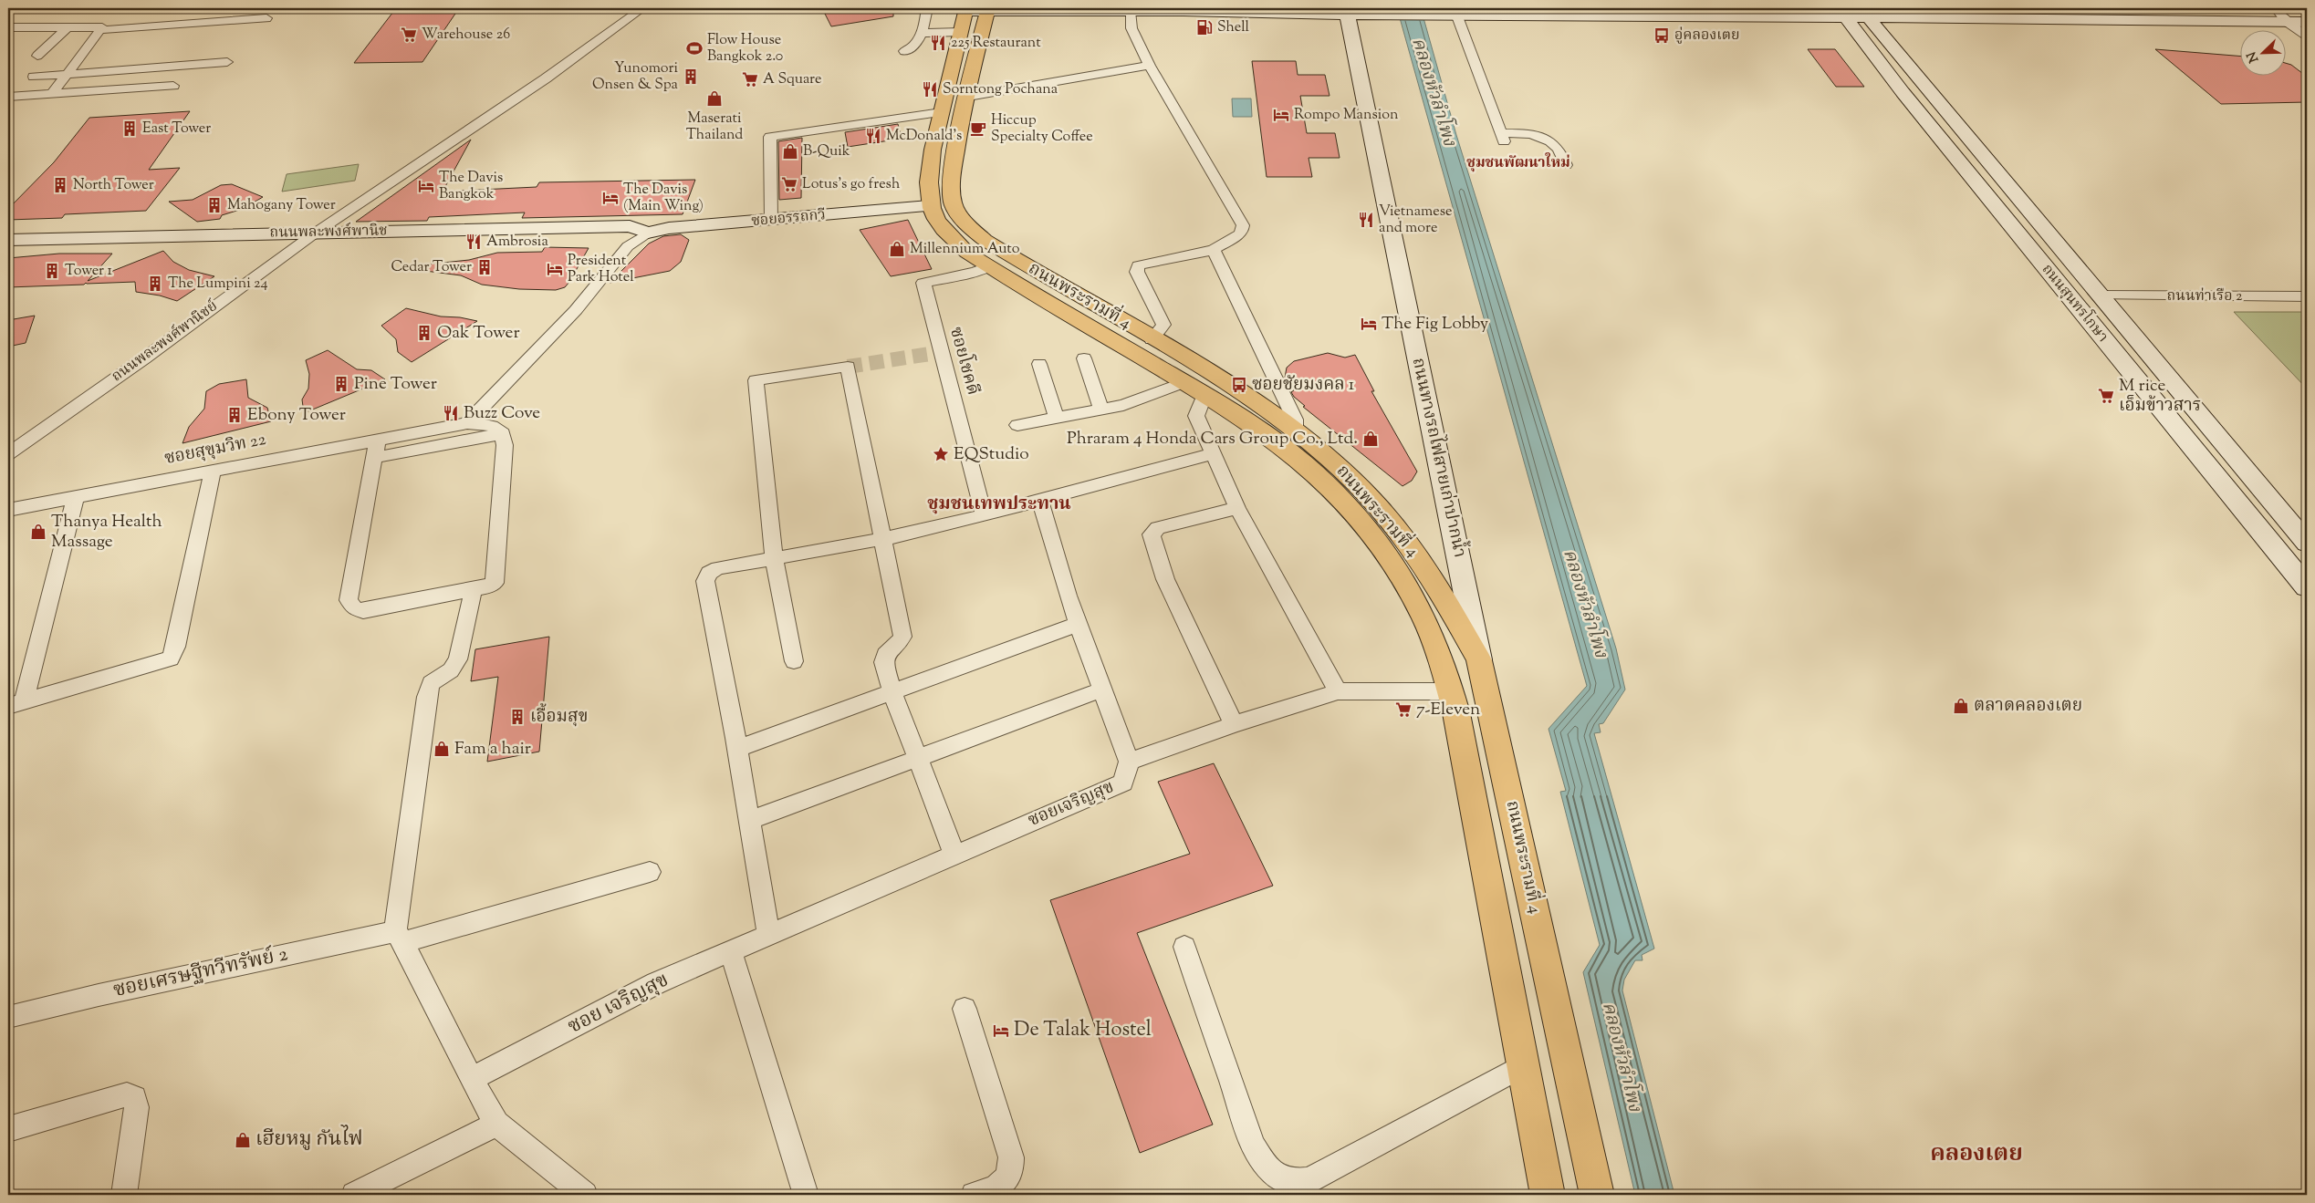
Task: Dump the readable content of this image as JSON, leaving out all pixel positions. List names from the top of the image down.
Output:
{
  "streets": {
    "main road": ["ถนนพระรามที่ 4"],
    "street": [
      "ซอยอรรถกวี",
      "ถนนพละพงศ์พานิช",
      "ถนนท่าเรือ 2",
      "ถนนสุนทรโกษา",
      "ถนนพละพงศ์พานิชย์",
      "ซอยโชคดี",
      "ซอยสุขุมวิท 22",
      "ถนนทางรถไฟสายเก่าปากน้ำ",
      "ซอยเจริญสุข",
      "ซอยเศรษฐีทวีทรัพย์ 2",
      "ซอย เจริญสุข"
    ]
  },
  "crossings": [
    ["ซอยอรรถกวี", "ถนนพละพงศ์พานิช"],
    ["ซอยอรรถกวี", "ถนนพระรามที่ 4"],
    ["ถนนพละพงศ์พานิช", "ถนนพละพงศ์พานิชย์"],
    ["ถนนพระรามที่ 4", "ซอยโชคดี"],
    ["ถนนพระรามที่ 4", "ถนนทางรถไฟสายเก่าปากน้ำ"],
    ["ถนนพระรามที่ 4", "ซอยเจริญสุข"],
    ["ถนนท่าเรือ 2", "ถนนสุนทรโกษา"],
    ["ซอยเจริญสุข", "ซอย เจริญสุข"]
  ],
  "districts": ["ชุมชนพัฒนาใหม่", "ชุมชนเทพประทาน", "คลองเตย"],
  "water": ["คลองหัวลำโพง"],
  "places": {
    "fuel station": ["Shell"],
    "supermarket": [
      "Warehouse 26",
      "A Square",
      "Lotus's go fresh",
      "M rice เอ็มข้าวสาร",
      "7-Eleven"
    ],
    "bus stop": ["อู่คลองเตย", "ซอยชัยมงคล 1"],
    "restaurant": [
      "225 Restaurant",
      "Sorntong Pochana",
      "McDonald's",
      "Vietnamese and more",
      "Ambrosia",
      "Buzz Cove"
    ],
    "sports": ["Flow House Bangkok 2.0"],
    "building": [
      "Yunomori Onsen & Spa",
      "East Tower",
      "North Tower",
      "Mahogany Tower",
      "Cedar Tower",
      "Tower 1",
      "The Lumpini 24",
      "Oak Tower",
      "Pine Tower",
      "Ebony Tower",
      "เอื้อมสุข"
    ],
    "shop": [
      "Maserati Thailand",
      "B-Quik",
      "Millennium Auto",
      "Phraram 4 Honda Cars Group Co., Ltd.",
      "Thanya Health Massage",
      "ตลาดคลองเตย",
      "Fam a hair",
      "เฮียหมู กันไฟ"
    ],
    "hotel": [
      "Rompo Mansion",
      "The Davis Bangkok",
      "The Davis (Main Wing)",
      "President Park Hotel",
      "The Fig Lobby",
      "De Talak Hostel"
    ],
    "cafe": ["Hiccup Specialty Coffee"],
    "place": ["EQStudio"]
  },
  "north": "bottom left"
}
